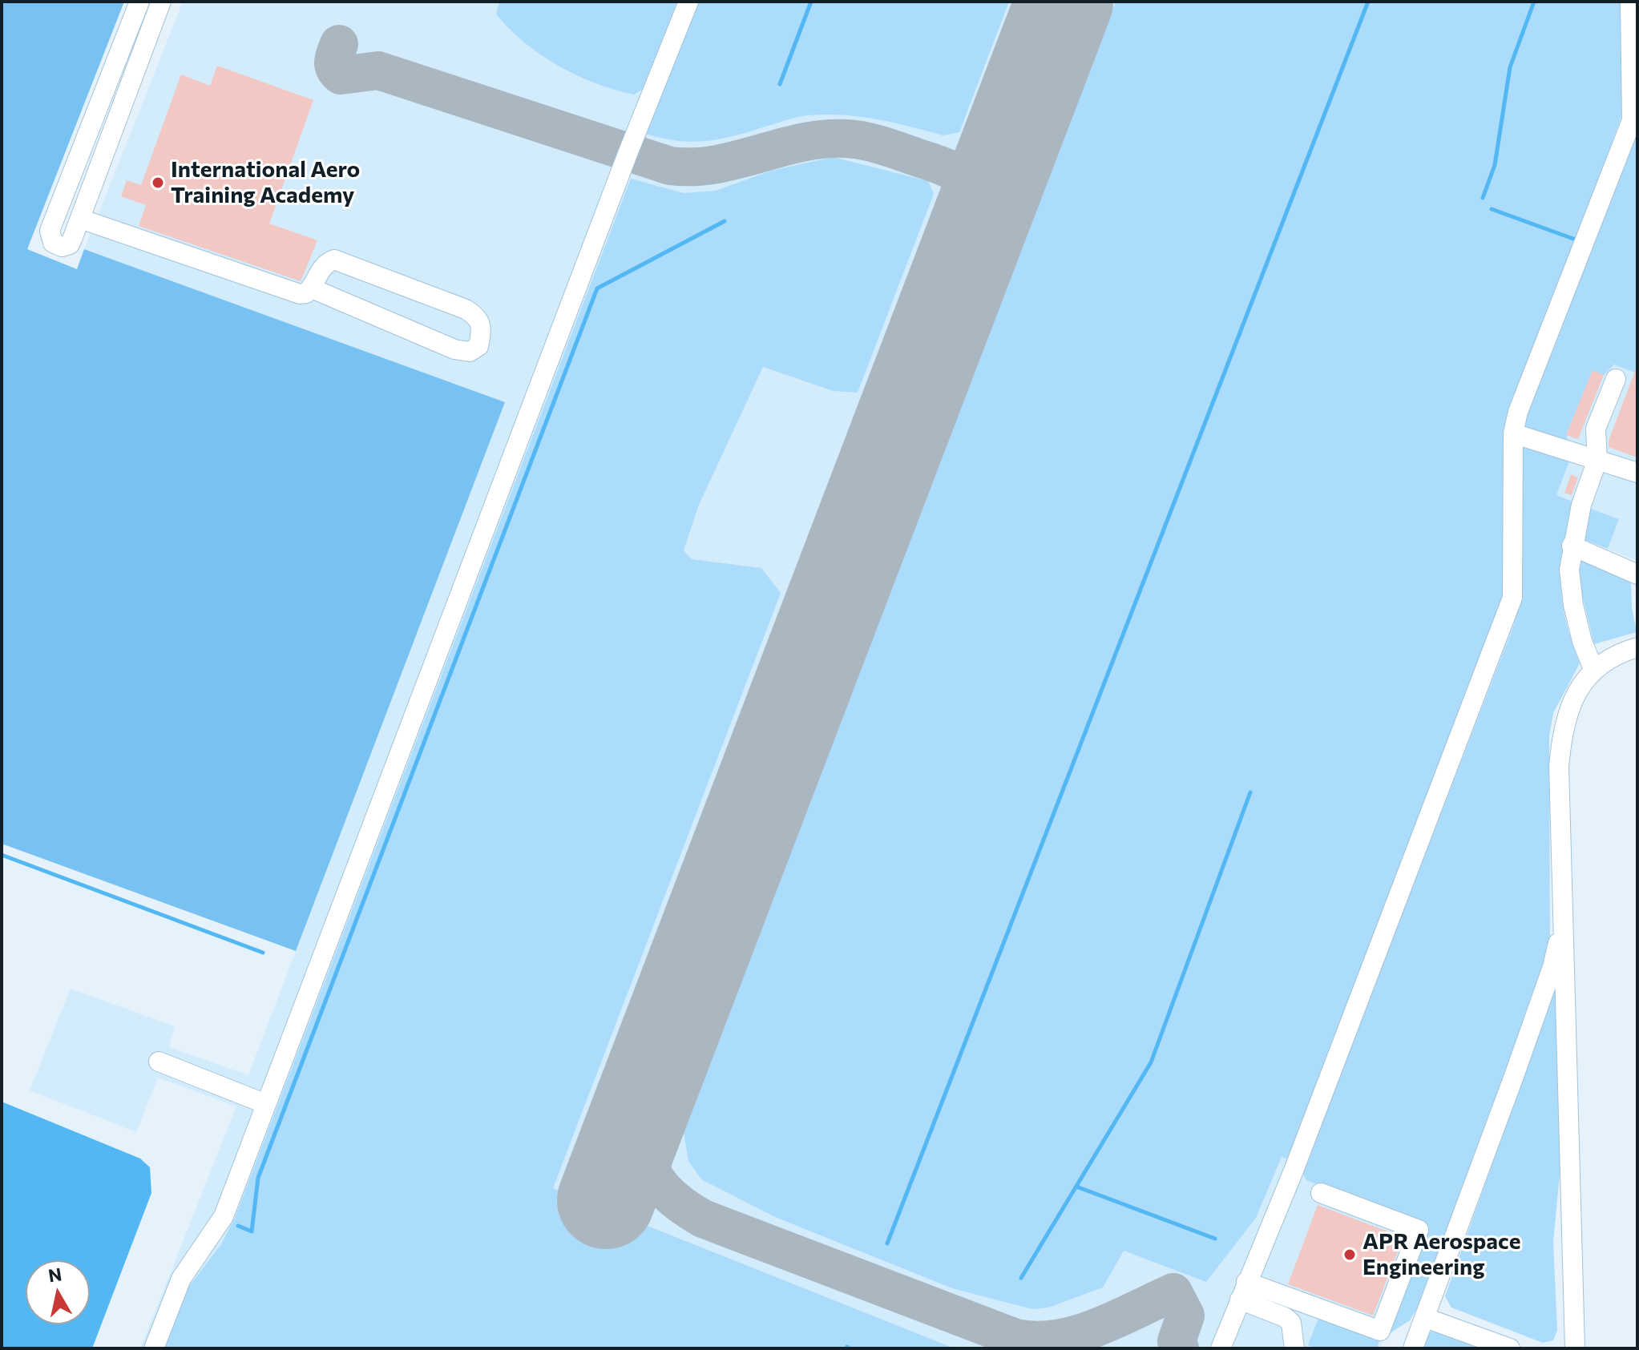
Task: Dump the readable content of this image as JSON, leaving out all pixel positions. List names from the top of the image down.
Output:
{
  "places": ["International Aero Training Academy", "APR Aerospace Engineering"],
  "north": "top"
}
